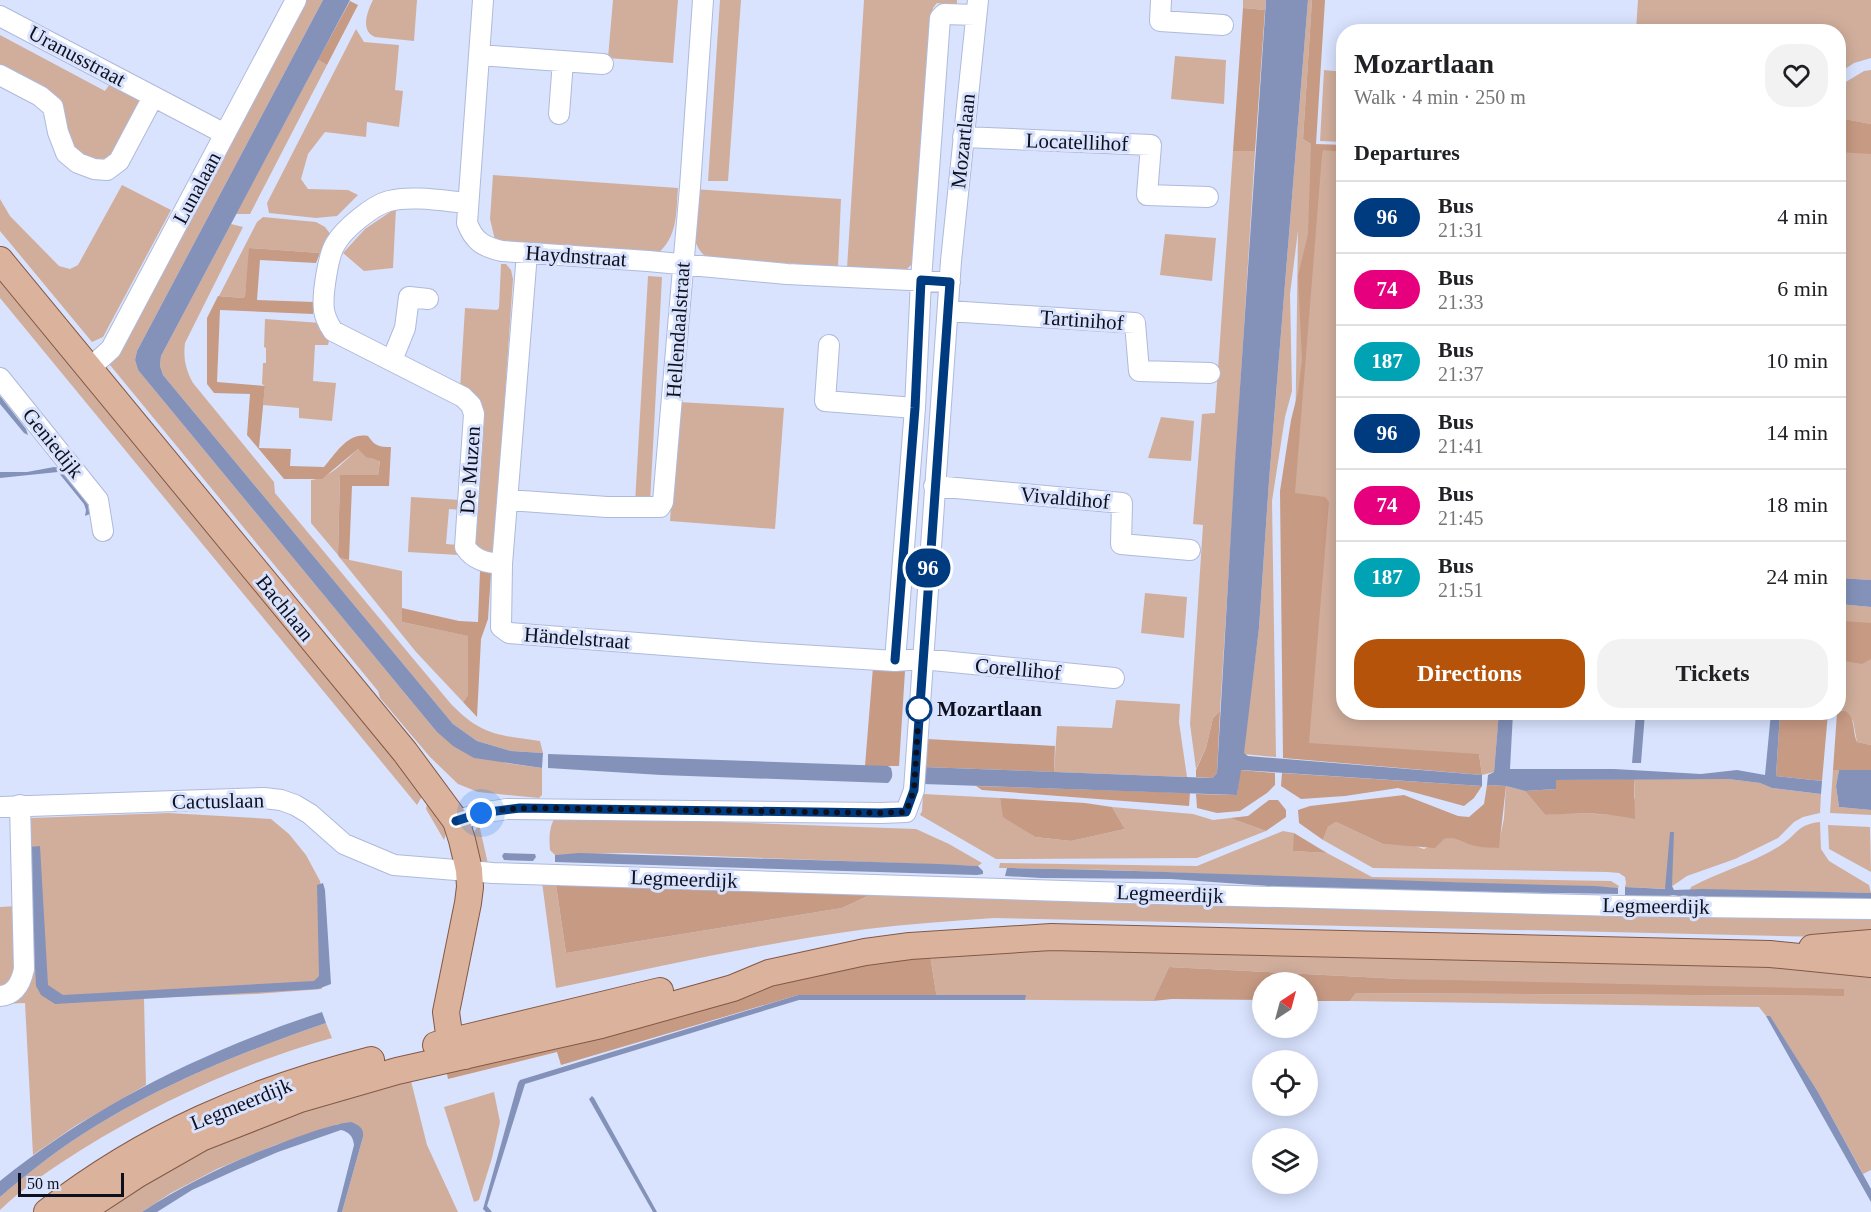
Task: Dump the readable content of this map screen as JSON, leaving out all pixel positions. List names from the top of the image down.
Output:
{
  "streets": {
    "main road": ["Bachlaan", "Legmeerdijk"],
    "street": [
      "Uranusstraat",
      "Mozartlaan",
      "Locatellihof",
      "Lunalaan",
      "Haydnstraat",
      "Tartinihof",
      "Hellendaalstraat",
      "Geniedijk",
      "De Muzen",
      "Vivaldihof",
      "Händelstraat",
      "Corellihof",
      "Cactuslaan"
    ]
  },
  "crossings": [
    ["Uranusstraat", "Lunalaan"],
    ["Mozartlaan", "Locatellihof"],
    ["Mozartlaan", "Tartinihof"],
    ["Mozartlaan", "Vivaldihof"],
    ["Mozartlaan", "Bachlaan"],
    ["Mozartlaan", "Händelstraat"],
    ["Mozartlaan", "Corellihof"],
    ["Lunalaan", "Bachlaan"],
    ["Haydnstraat", "Hellendaalstraat"],
    ["Haydnstraat", "De Muzen"],
    ["Haydnstraat", "Händelstraat"],
    ["Hellendaalstraat", "Händelstraat"],
    ["De Muzen", "Händelstraat"],
    ["Bachlaan", "Cactuslaan"],
    ["Bachlaan", "Legmeerdijk"],
    ["Händelstraat", "Corellihof"],
    ["Cactuslaan", "Legmeerdijk"]
  ],
  "places": ["Mozartlaan"],
  "lines": ["bus line 96"],
  "scale_bar": "50 m",
  "north": "top right",
  "page": {
    "on_map": "96",
    "heading": [
      ["Mozartlaan", "Walk · 4 min · 250 m"],
      "Departures"
    ],
    "list": [
      {
        "mark": "96",
        "name": "Bus",
        "note": "21:31",
        "value": "4 min"
      },
      {
        "mark": "74",
        "name": "Bus",
        "note": "21:33",
        "value": "6 min"
      },
      {
        "mark": "187",
        "name": "Bus",
        "note": "21:37",
        "value": "10 min"
      },
      {
        "mark": "96",
        "name": "Bus",
        "note": "21:41",
        "value": "14 min"
      },
      {
        "mark": "74",
        "name": "Bus",
        "note": "21:45",
        "value": "18 min"
      },
      {
        "mark": "187",
        "name": "Bus",
        "note": "21:51",
        "value": "24 min"
      }
    ],
    "buttons": ["Directions", "Tickets"],
    "scale": "50 m"
  }
}
